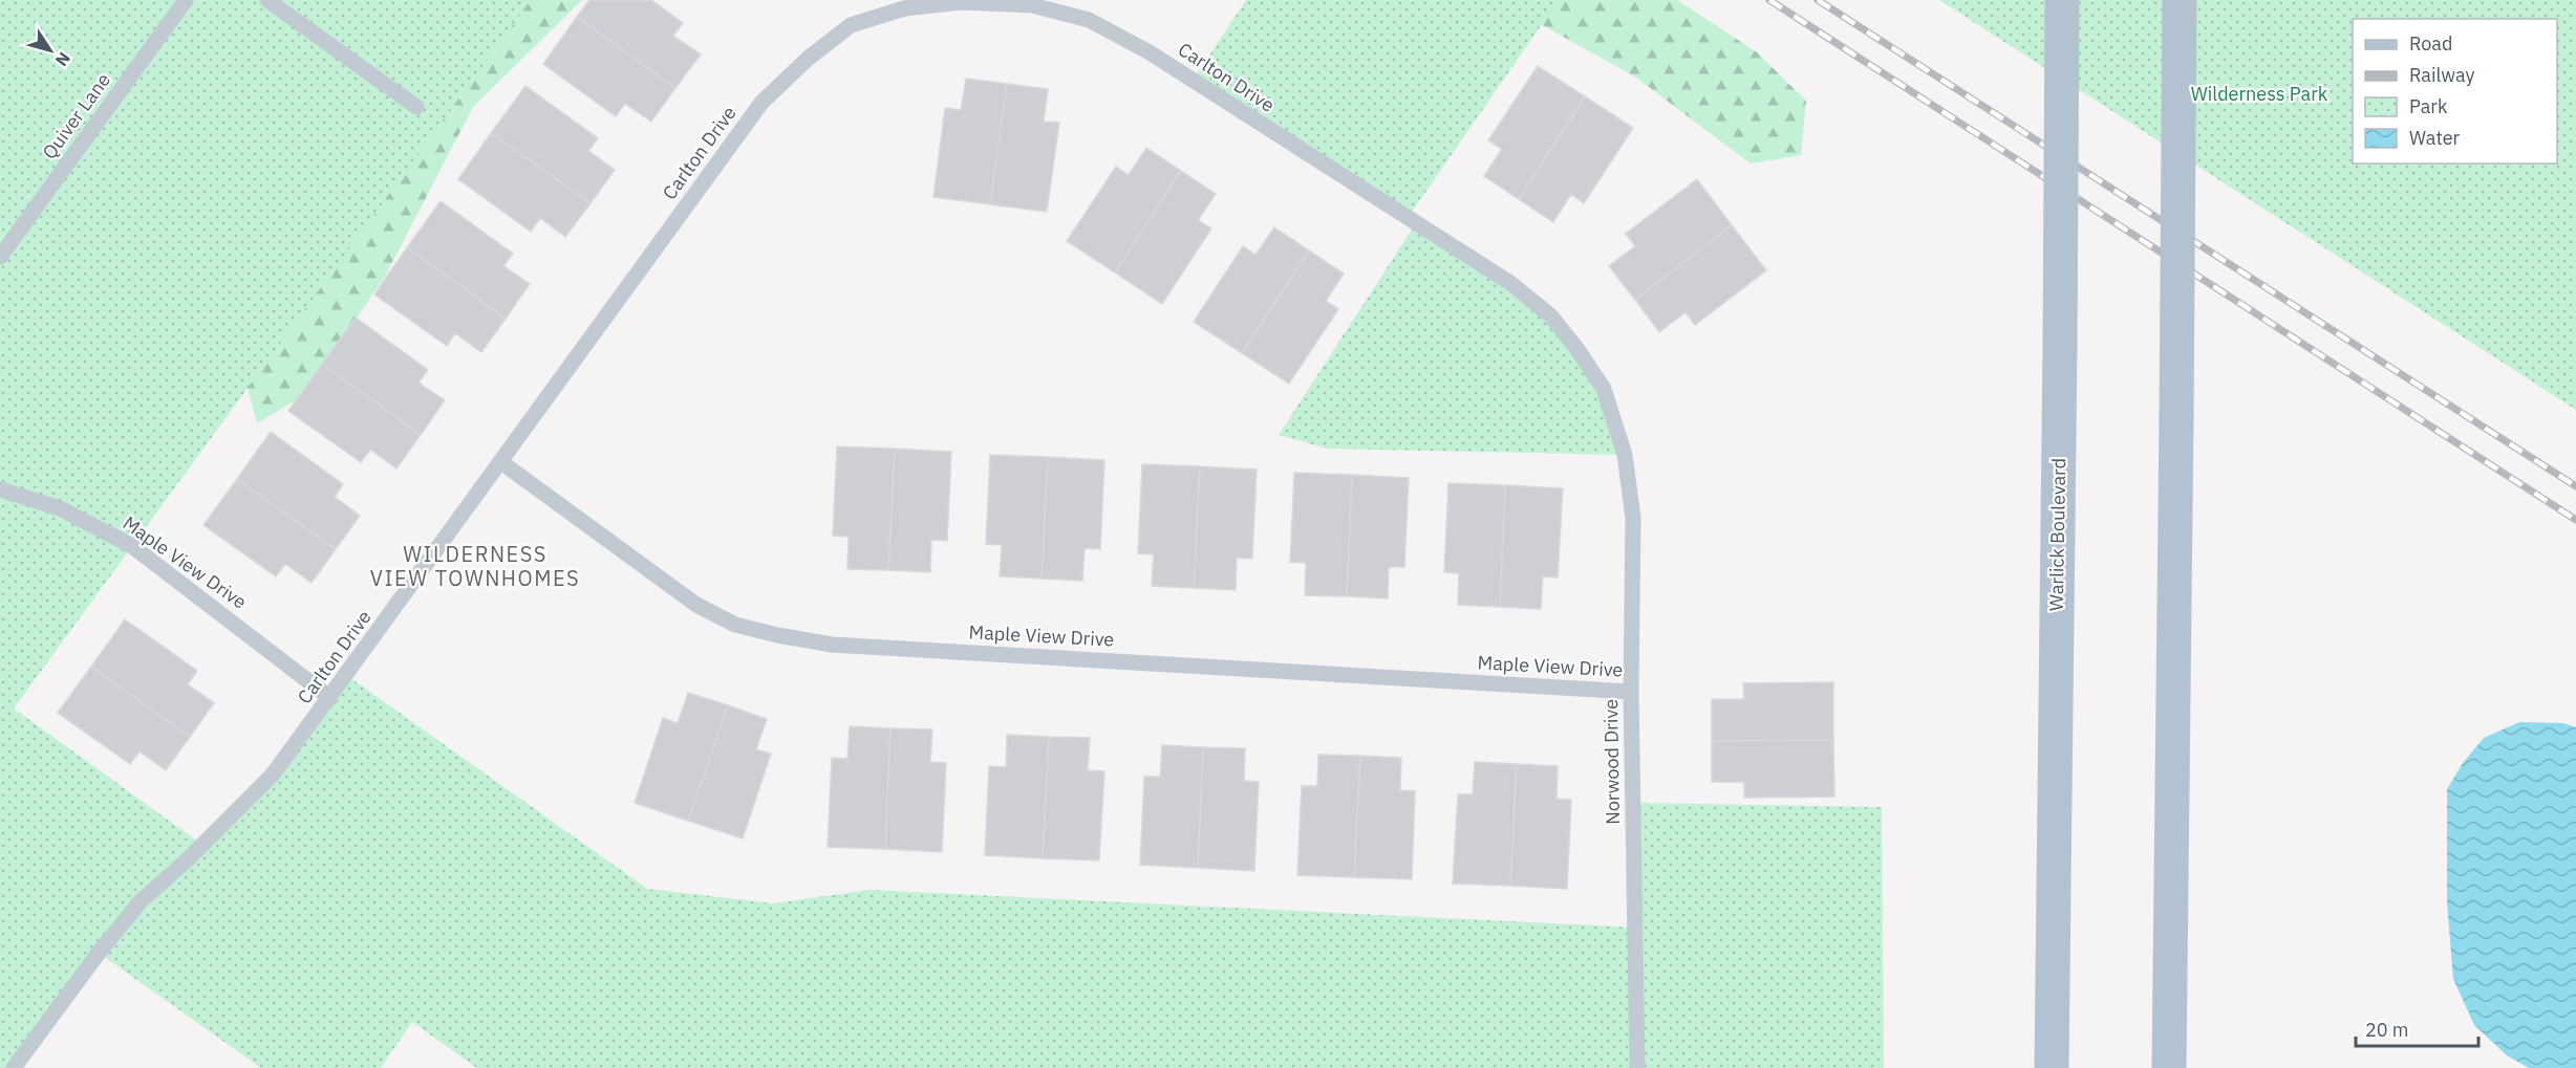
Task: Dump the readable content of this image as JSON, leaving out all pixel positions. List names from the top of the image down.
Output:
{
  "streets": {
    "main road": ["Warlick Boulevard"],
    "lane": [
      "Carlton Drive",
      "Quiver Lane",
      "Maple View Drive",
      "Norwood Drive"
    ]
  },
  "crossings": [
    ["Carlton Drive", "Maple View Drive"],
    ["Carlton Drive", "Norwood Drive"],
    ["Maple View Drive", "Norwood Drive"]
  ],
  "districts": ["WILDERNESS VIEW TOWNHOMES"],
  "parks": ["Wilderness Park"],
  "legend": [
    "Road",
    "Railway",
    "Park",
    "Water"
  ],
  "scale_bar": "20 m",
  "north": "bottom right"
}
